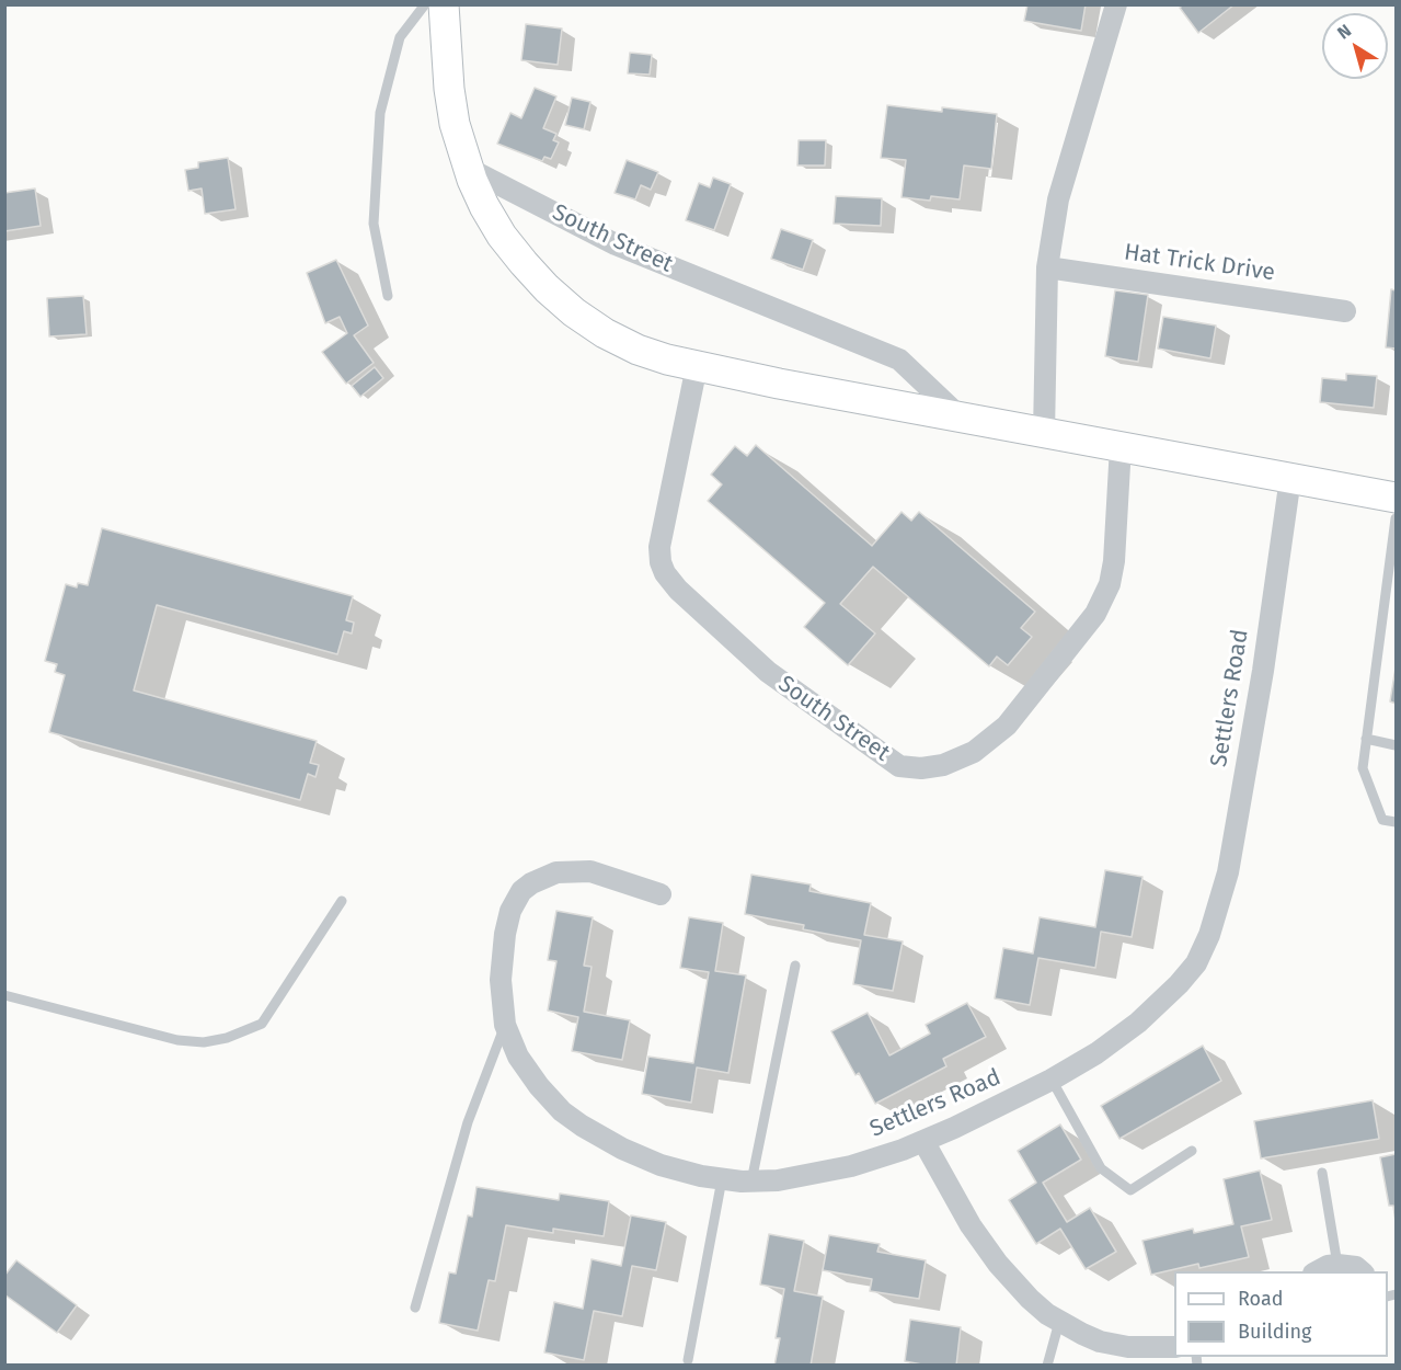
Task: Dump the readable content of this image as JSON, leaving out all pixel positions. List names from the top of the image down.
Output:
{
  "streets": {
    "street": ["South Street", "Hat Trick Drive", "Settlers Road"]
  },
  "legend": ["Road", "Building"],
  "north": "top left"
}
